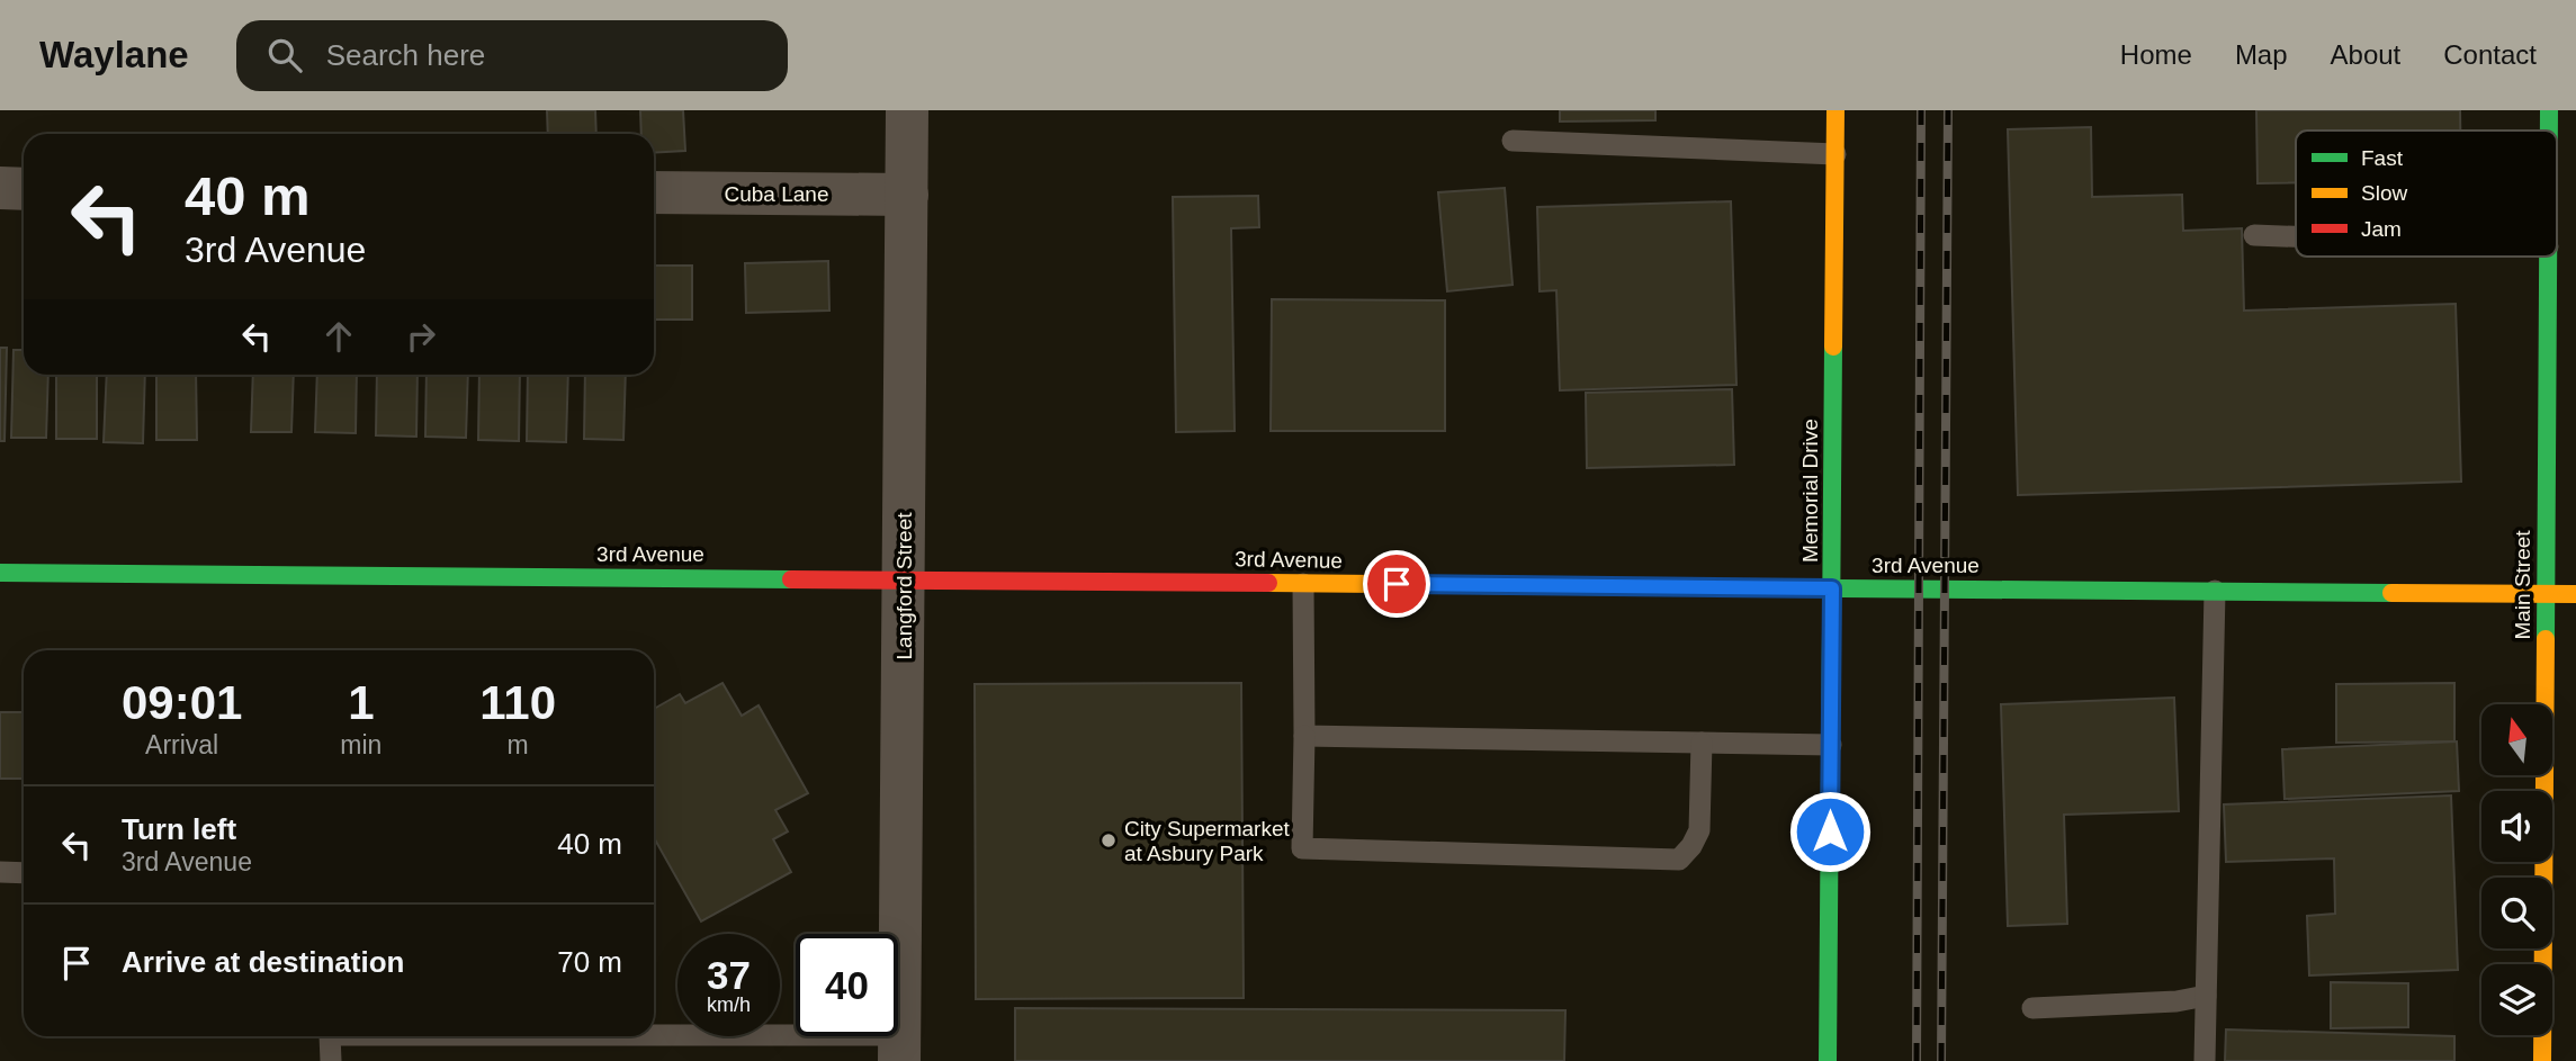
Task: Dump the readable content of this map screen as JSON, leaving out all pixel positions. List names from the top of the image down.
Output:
{
  "streets": {
    "street": [
      "Cuba Lane",
      "Memorial Drive",
      "3rd Avenue",
      "Main Street",
      "Langford Street"
    ]
  },
  "crossings": [
    ["Cuba Lane", "Langford Street"],
    ["Memorial Drive", "3rd Avenue"],
    ["3rd Avenue", "Main Street"],
    ["3rd Avenue", "Langford Street"]
  ],
  "places": ["City Supermarket at Asbury Park"],
  "legend": ["Fast", "Slow", "Jam"],
  "north": "top",
  "page": {
    "header": "Waylane",
    "search": "Search here",
    "nav": [
      "Home",
      "Map",
      "About",
      "Contact"
    ],
    "turn": ["40 m", "3rd Avenue"],
    "eta": [
      "09:01",
      "Arrival",
      "1",
      "min",
      "110",
      "m"
    ],
    "list": [
      {
        "name": "Turn left",
        "note": "3rd Avenue",
        "value": "40 m"
      },
      {
        "name": "Arrive at destination",
        "value": "70 m"
      }
    ],
    "speed": "37 km/h",
    "limit": "40"
  }
}
